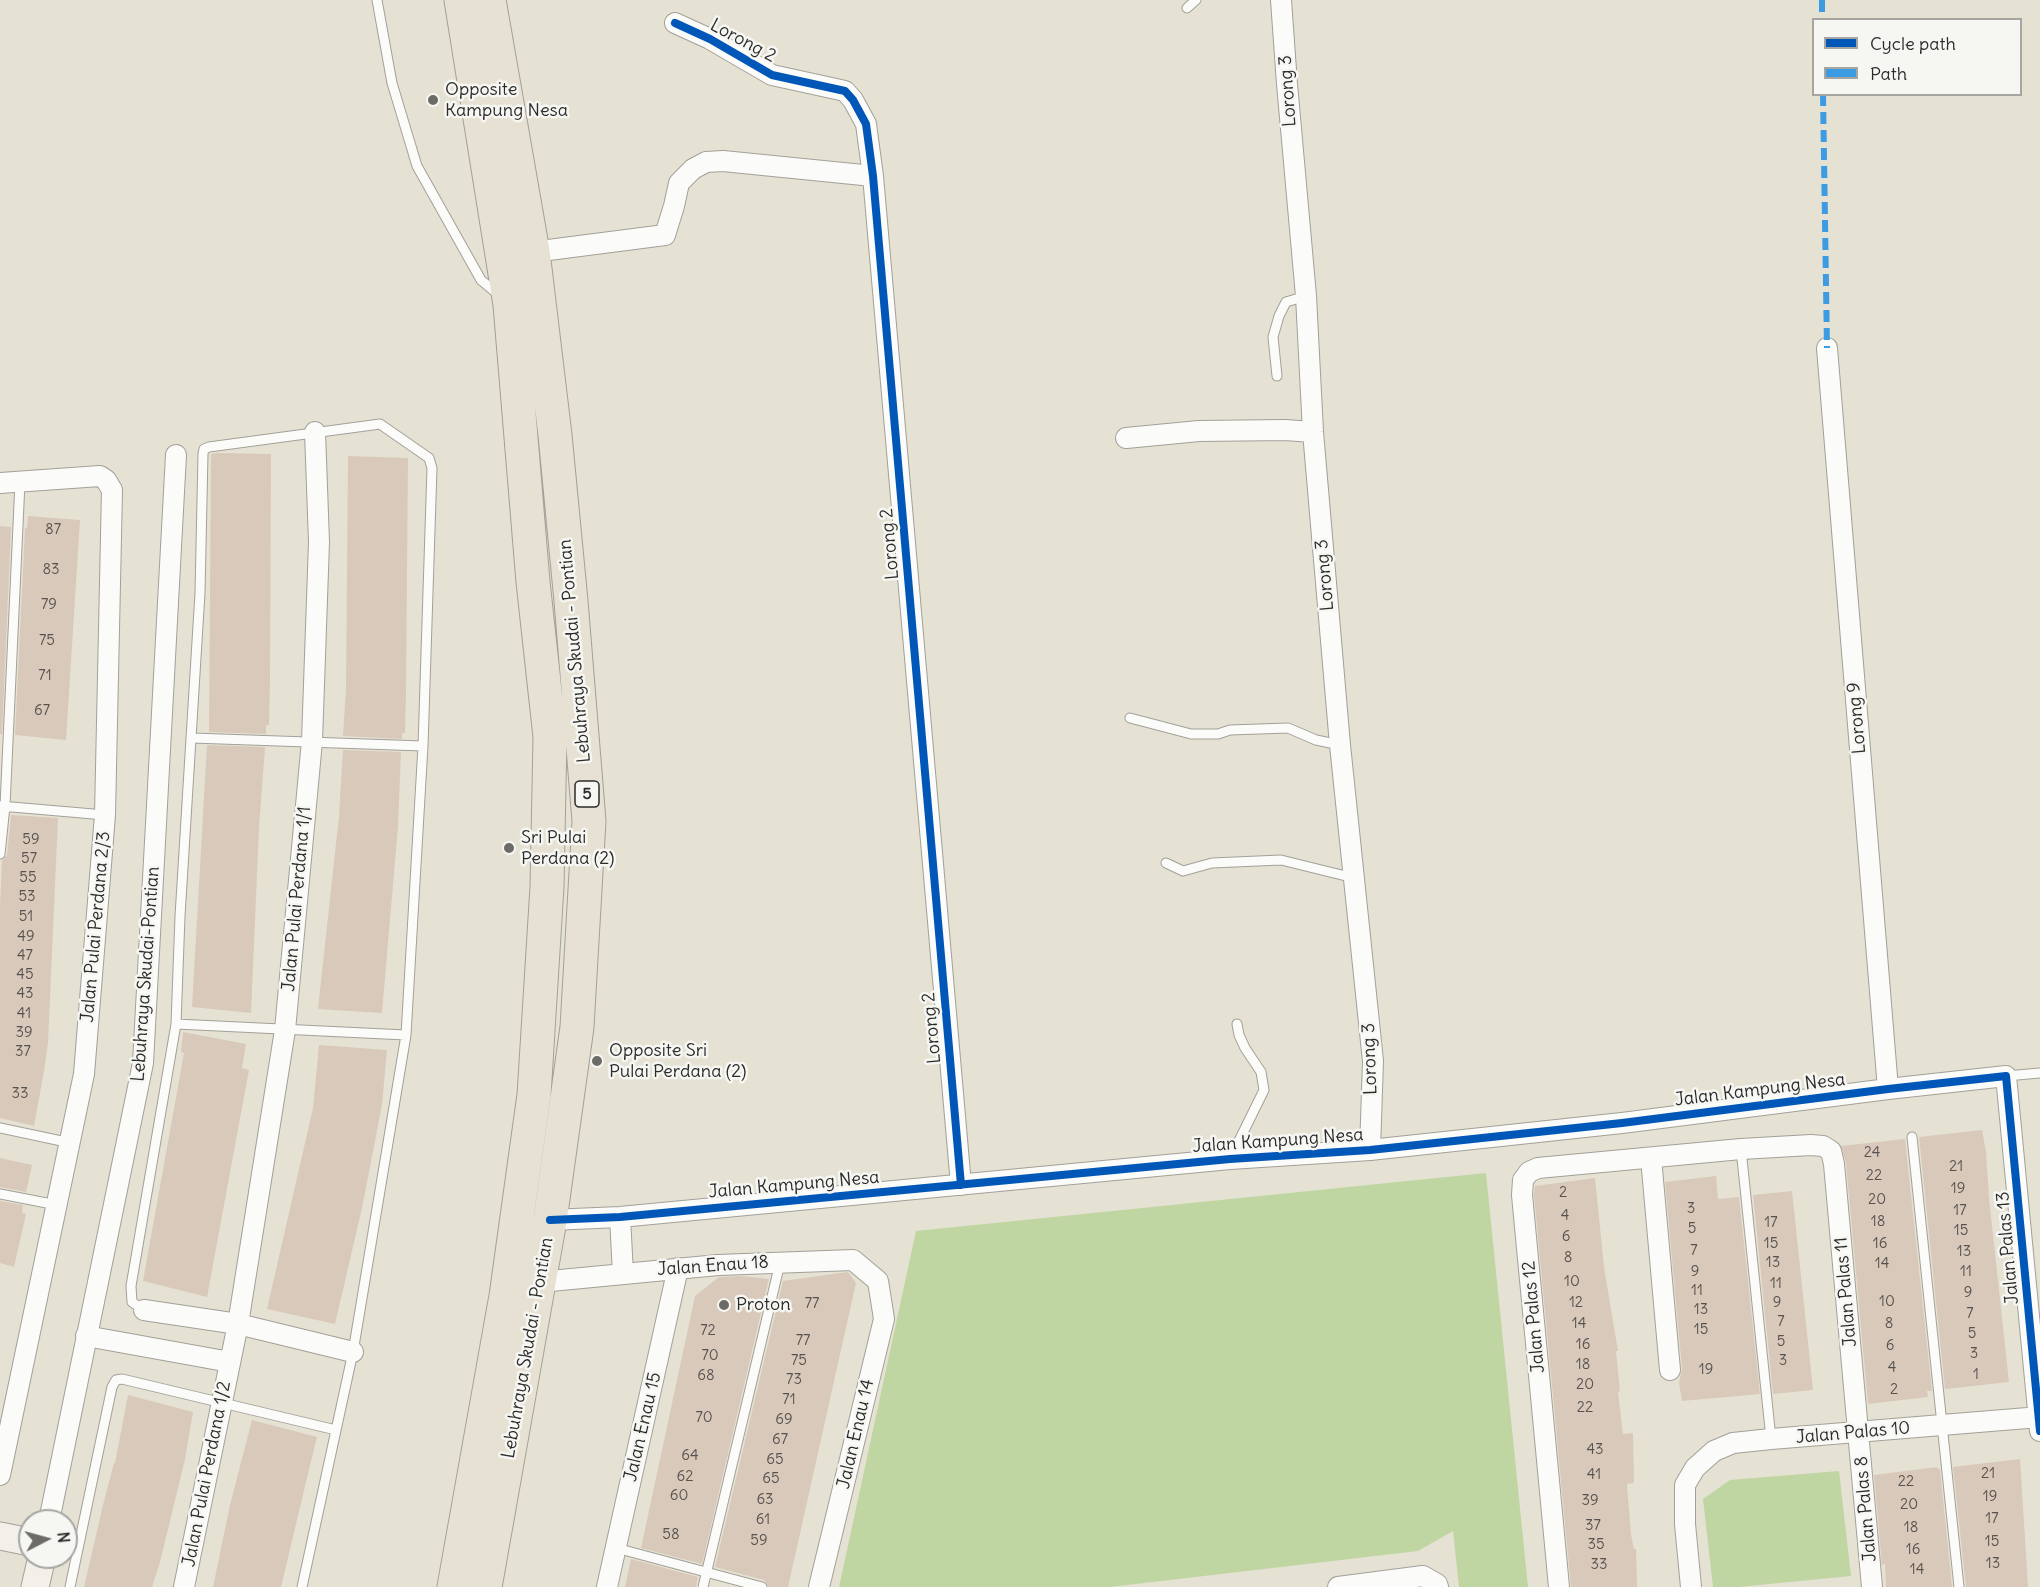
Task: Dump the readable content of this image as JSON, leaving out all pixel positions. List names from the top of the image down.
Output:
{
  "streets": {
    "highway": ["Lebuhraya Skudai - Pontian", "5"],
    "street": [
      "Lorong 2",
      "Lorong 3",
      "Lorong 9",
      "Jalan Pulai Perdana 1/1",
      "Jalan Pulai Perdana 2/3",
      "Lebuhraya Skudai-Pontian",
      "Jalan Kampung Nesa",
      "Jalan Palas 13",
      "Jalan Enau 18",
      "Jalan Palas 11",
      "Jalan Palas 12",
      "Jalan Enau 15",
      "Jalan Palas 10",
      "Jalan Enau 14",
      "Jalan Pulai Perdana 1/2",
      "Jalan Palas 8"
    ]
  },
  "crossings": [
    ["Lorong 2", "Jalan Kampung Nesa"],
    ["Lorong 3", "Jalan Kampung Nesa"],
    ["Lebuhraya Skudai - Pontian", "Jalan Kampung Nesa"],
    ["Lebuhraya Skudai - Pontian", "Jalan Enau 18"],
    ["Lorong 9", "Jalan Kampung Nesa"],
    ["Jalan Pulai Perdana 1/1", "Jalan Pulai Perdana 1/2"],
    ["Jalan Kampung Nesa", "Jalan Palas 13"],
    ["Jalan Palas 13", "Jalan Palas 10"],
    ["Jalan Enau 18", "Jalan Enau 15"],
    ["Jalan Enau 18", "Jalan Enau 14"],
    ["Jalan Palas 11", "Jalan Palas 12"],
    ["Jalan Palas 11", "Jalan Palas 10"],
    ["Jalan Palas 11", "Jalan Palas 8"],
    ["Jalan Palas 10", "Jalan Palas 8"]
  ],
  "places": [
    "Opposite Kampung Nesa",
    "Sri Pulai Perdana (2)",
    "Opposite Sri Pulai Perdana (2)",
    "Proton"
  ],
  "house_numbers": [
    "87",
    "83",
    "79",
    "75",
    "71",
    "67",
    "59",
    "57",
    "55",
    "53",
    "51",
    "49",
    "47",
    "45",
    "43",
    "41",
    "39",
    "37",
    "33",
    "24",
    "21",
    "22",
    "19",
    "2",
    "20",
    "3",
    "17",
    "4",
    "18",
    "17",
    "5",
    "15",
    "6",
    "15",
    "16",
    "7",
    "13",
    "8",
    "13",
    "14",
    "9",
    "11",
    "10",
    "11",
    "11",
    "9",
    "10",
    "12",
    "9",
    "77",
    "13",
    "7",
    "7",
    "14",
    "8",
    "15",
    "72",
    "5",
    "77",
    "5",
    "16",
    "6",
    "3",
    "70",
    "75",
    "3",
    "18",
    "4",
    "19",
    "1",
    "68",
    "73",
    "20",
    "2",
    "71",
    "22",
    "70",
    "69",
    "67",
    "43",
    "64",
    "65",
    "21",
    "41",
    "62",
    "65",
    "22",
    "60",
    "19",
    "63",
    "39",
    "20",
    "17",
    "61",
    "37",
    "18",
    "58",
    "59",
    "15",
    "35",
    "16",
    "13",
    "33",
    "14"
  ],
  "legend": ["Cycle path", "Path"],
  "north": "right"
}
